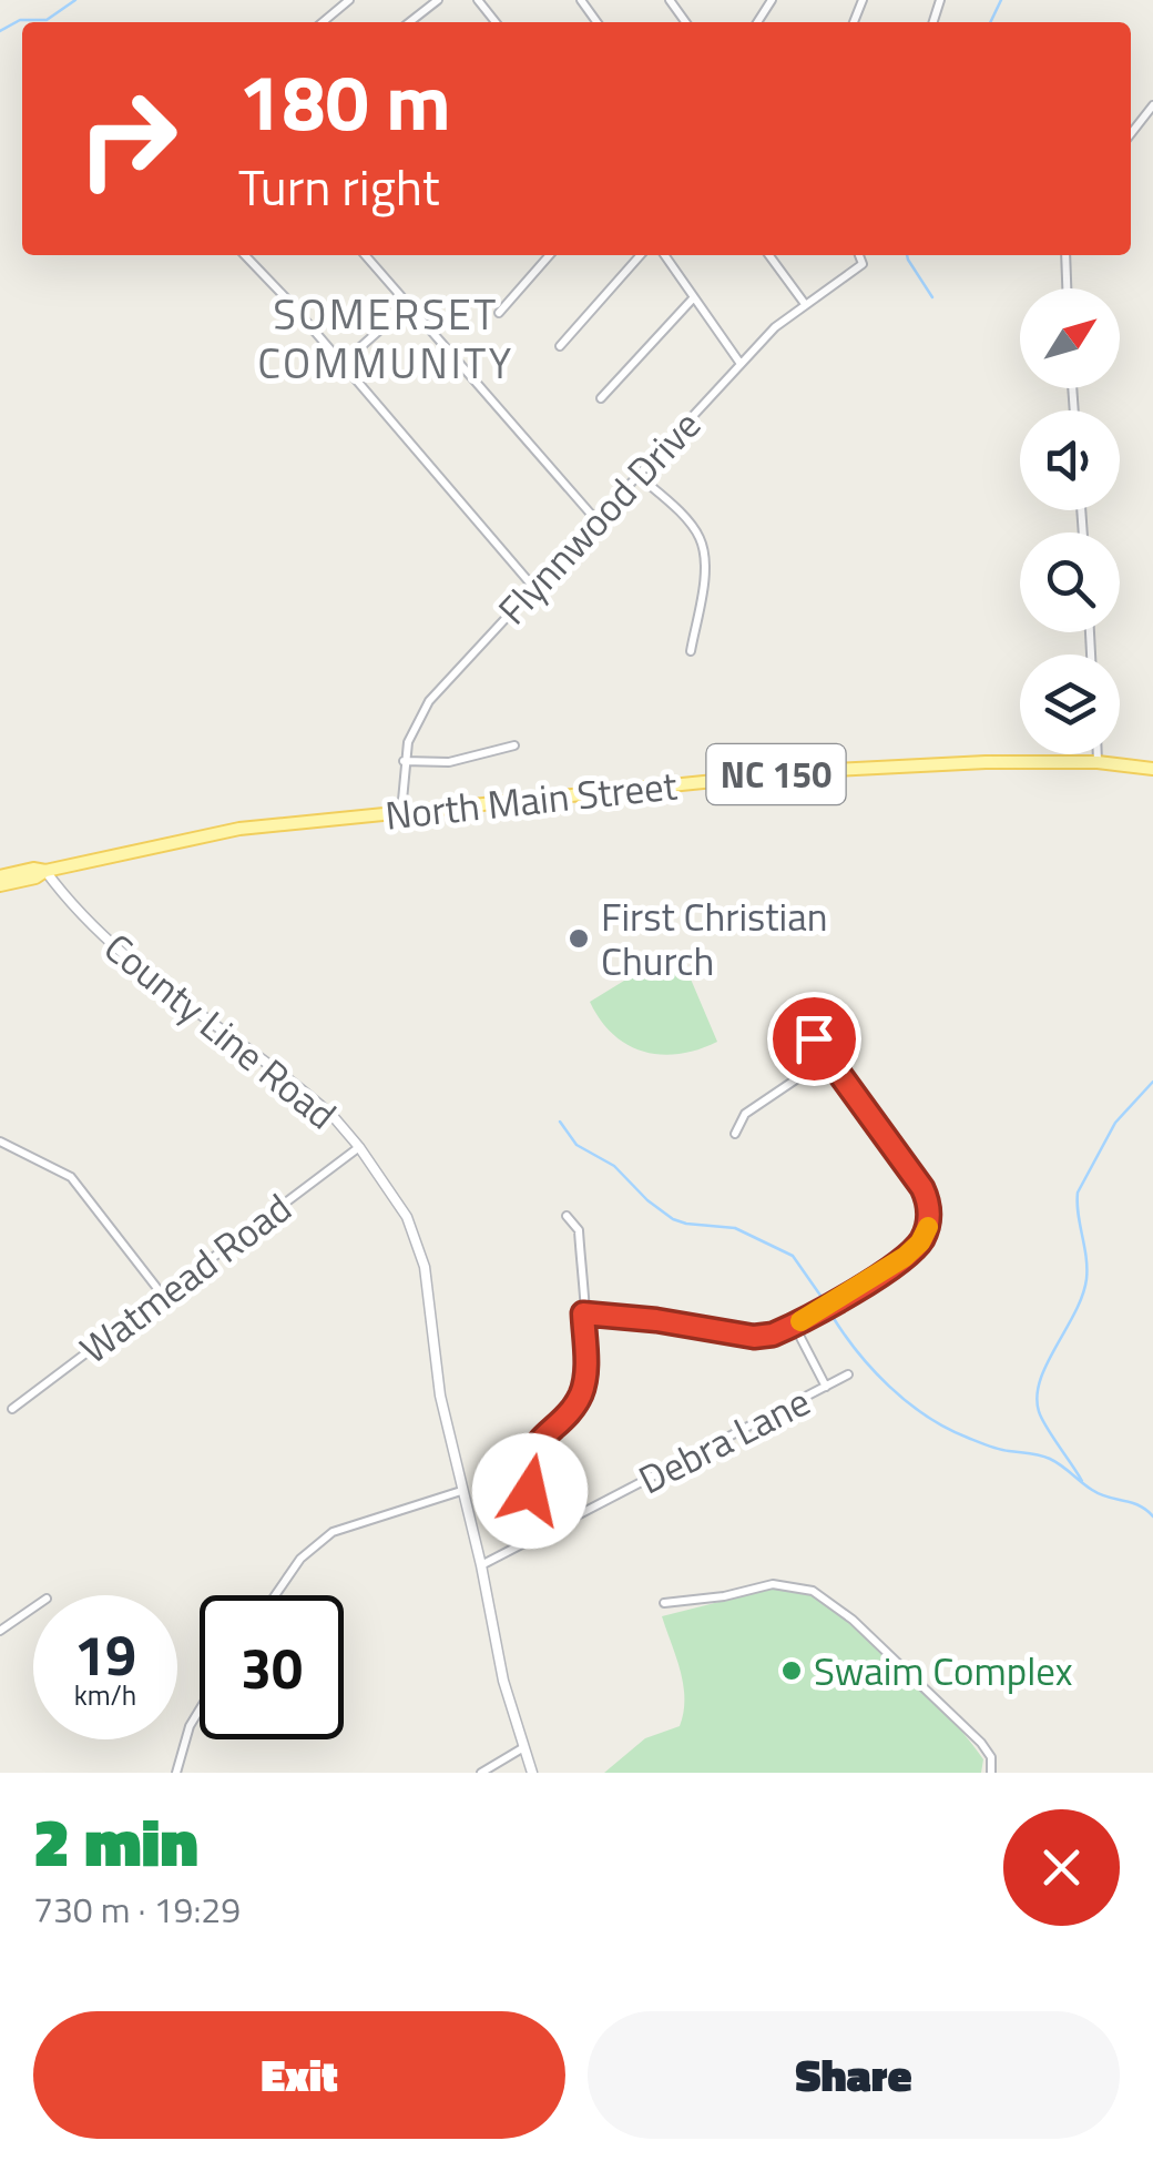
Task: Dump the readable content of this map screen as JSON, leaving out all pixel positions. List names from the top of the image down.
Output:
{
  "streets": {
    "main road": ["NC 150", "North Main Street"],
    "street": [
      "Flynnwood Drive",
      "County Line Road",
      "Watmead Road",
      "Debra Lane"
    ]
  },
  "crossings": [
    ["Flynnwood Drive", "North Main Street"],
    ["North Main Street", "County Line Road"],
    ["County Line Road", "Watmead Road"],
    ["County Line Road", "Debra Lane"]
  ],
  "districts": ["SOMERSET COMMUNITY"],
  "places": ["First Christian Church", "Swaim Complex"],
  "north": "top right",
  "page": {
    "turn": ["180 m", "Turn right"],
    "speed": "19 km/h",
    "limit": "30",
    "heading": ["2 min", "730 m · 19:29"],
    "buttons": ["Exit", "Share"]
  }
}
